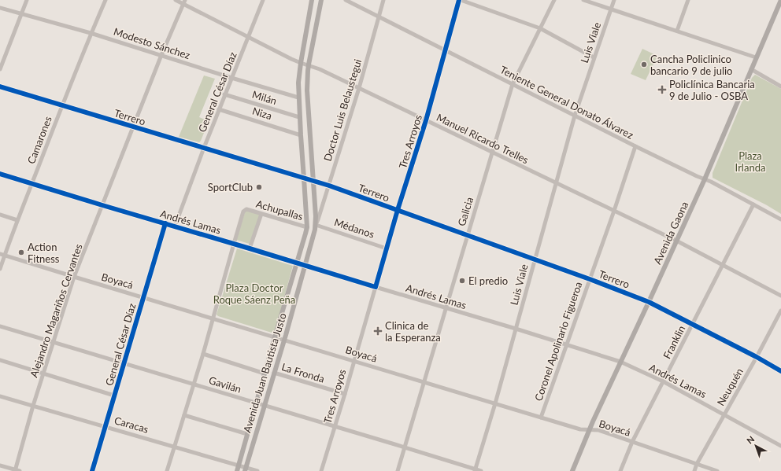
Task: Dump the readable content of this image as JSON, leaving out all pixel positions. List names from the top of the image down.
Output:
{
  "streets": {
    "main road": ["Avenida Gaona", "Avenida Juan Bautista Justo"],
    "street": [
      "Luis Viale",
      "Modesto Sánchez",
      "General César Díaz",
      "Milán",
      "Teniente General Donato Álvarez",
      "Doctor Luis Belaustegui",
      "Niza",
      "Terrero",
      "Manuel Ricardo Trelles",
      "Camarones",
      "Tres Arroyos",
      "Achupallas",
      "Galicia",
      "Andrés Lamas",
      "Médanos",
      "Boyacá",
      "Alejandro Magariños Cervantes",
      "Coronel Apolinario Figueroa",
      "Franklin",
      "La Fronda",
      "Gavilán",
      "Neuquén",
      "Caracas"
    ]
  },
  "crossings": [
    ["Luis Viale", "Teniente General Donato Álvarez"],
    ["Luis Viale", "Terrero"],
    ["Luis Viale", "Manuel Ricardo Trelles"],
    ["Luis Viale", "Andrés Lamas"],
    ["Luis Viale", "Boyacá"],
    ["Luis Viale", "Gavilán"],
    ["Modesto Sánchez", "General César Díaz"],
    ["Modesto Sánchez", "Camarones"],
    ["Modesto Sánchez", "Alejandro Magariños Cervantes"],
    ["Modesto Sánchez", "Avenida Juan Bautista Justo"],
    ["General César Díaz", "Milán"],
    ["General César Díaz", "Niza"],
    ["General César Díaz", "Terrero"],
    ["General César Díaz", "Manuel Ricardo Trelles"],
    ["General César Díaz", "Andrés Lamas"],
    ["General César Díaz", "Boyacá"],
    ["General César Díaz", "Gavilán"],
    ["General César Díaz", "Caracas"],
    ["Milán", "Avenida Juan Bautista Justo"],
    ["Teniente General Donato Álvarez", "Doctor Luis Belaustegui"],
    ["Teniente General Donato Álvarez", "Tres Arroyos"],
    ["Teniente General Donato Álvarez", "Galicia"],
    ["Teniente General Donato Álvarez", "Avenida Gaona"],
    ["Teniente General Donato Álvarez", "Coronel Apolinario Figueroa"],
    ["Teniente General Donato Álvarez", "Franklin"],
    ["Doctor Luis Belaustegui", "Terrero"],
    ["Doctor Luis Belaustegui", "Manuel Ricardo Trelles"],
    ["Doctor Luis Belaustegui", "Médanos"],
    ["Doctor Luis Belaustegui", "Avenida Juan Bautista Justo"],
    ["Niza", "Avenida Juan Bautista Justo"],
    ["Terrero", "Camarones"],
    ["Terrero", "Tres Arroyos"],
    ["Terrero", "Galicia"],
    ["Terrero", "Avenida Gaona"],
    ["Terrero", "Alejandro Magariños Cervantes"],
    ["Terrero", "Coronel Apolinario Figueroa"],
    ["Terrero", "Franklin"],
    ["Terrero", "Avenida Juan Bautista Justo"],
    ["Terrero", "Neuquén"],
    ["Manuel Ricardo Trelles", "Tres Arroyos"],
    ["Manuel Ricardo Trelles", "Galicia"],
    ["Manuel Ricardo Trelles", "Avenida Gaona"],
    ["Manuel Ricardo Trelles", "Alejandro Magariños Cervantes"],
    ["Manuel Ricardo Trelles", "Coronel Apolinario Figueroa"],
    ["Manuel Ricardo Trelles", "Franklin"],
    ["Manuel Ricardo Trelles", "Avenida Juan Bautista Justo"],
    ["Camarones", "Andrés Lamas"],
    ["Camarones", "Boyacá"],
    ["Tres Arroyos", "Andrés Lamas"],
    ["Tres Arroyos", "Médanos"],
    ["Tres Arroyos", "Boyacá"],
    ["Tres Arroyos", "La Fronda"],
    ["Tres Arroyos", "Gavilán"],
    ["Achupallas", "Andrés Lamas"],
    ["Achupallas", "Avenida Juan Bautista Justo"],
    ["Galicia", "Andrés Lamas"],
    ["Galicia", "Boyacá"],
    ["Galicia", "Gavilán"],
    ["Andrés Lamas", "Avenida Gaona"],
    ["Andrés Lamas", "Alejandro Magariños Cervantes"],
    ["Andrés Lamas", "Coronel Apolinario Figueroa"],
    ["Andrés Lamas", "Franklin"],
    ["Andrés Lamas", "Avenida Juan Bautista Justo"],
    ["Andrés Lamas", "Neuquén"],
    ["Médanos", "Avenida Juan Bautista Justo"],
    ["Avenida Gaona", "Boyacá"],
    ["Boyacá", "Alejandro Magariños Cervantes"],
    ["Boyacá", "Coronel Apolinario Figueroa"],
    ["Boyacá", "Franklin"],
    ["Boyacá", "Avenida Juan Bautista Justo"],
    ["Boyacá", "Neuquén"],
    ["Alejandro Magariños Cervantes", "Gavilán"],
    ["Alejandro Magariños Cervantes", "Caracas"],
    ["Avenida Juan Bautista Justo", "La Fronda"],
    ["Avenida Juan Bautista Justo", "Gavilán"],
    ["Avenida Juan Bautista Justo", "Caracas"]
  ],
  "parks": ["Plaza Irlanda", "Plaza Doctor Roque Sáenz Peña"],
  "places": {
    "other": [
      "Cancha Policlinico bancario 9 de julio",
      "SportClub",
      "Action Fitness",
      "El predio"
    ],
    "health": ["Policlínica Bancaria 9 de Julio - OSBA", "Clinica de la Esperanza"]
  },
  "north": "top left"
}
